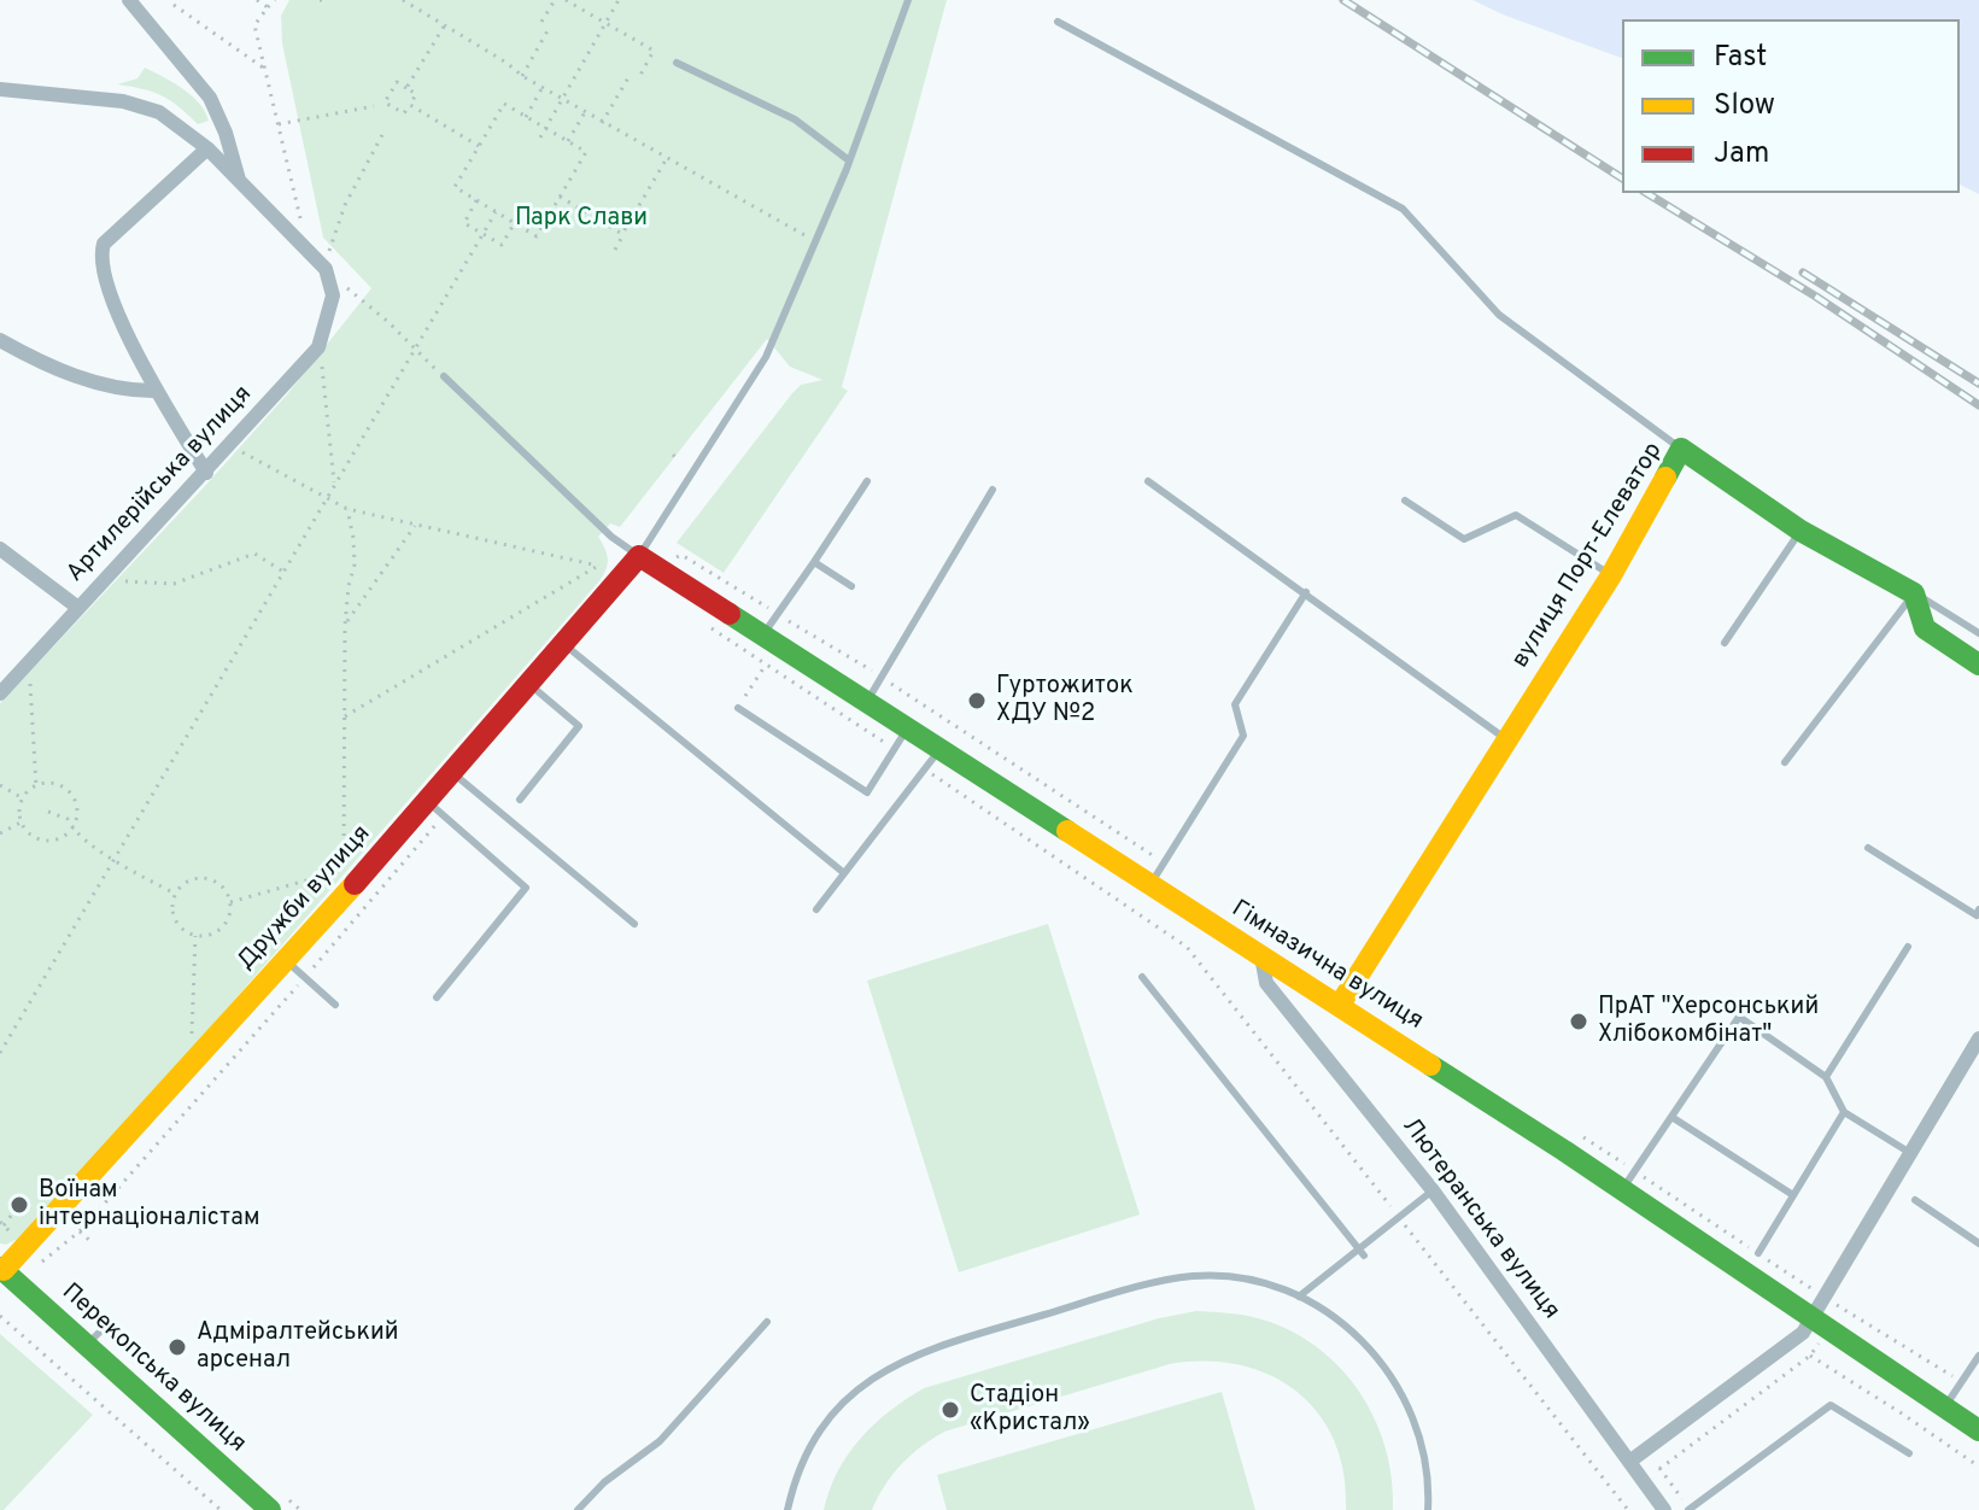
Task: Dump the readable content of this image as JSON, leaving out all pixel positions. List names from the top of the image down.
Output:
{
  "streets": {
    "street": [
      "Артилерійська вулиця",
      "вулиця Порт-Елеватор",
      "Дружби вулиця",
      "Гімназична вулиця",
      "Лютеранська вулиця",
      "Перекопська вулиця"
    ]
  },
  "crossings": [
    ["вулиця Порт-Елеватор", "Гімназична вулиця"],
    ["Дружби вулиця", "Гімназична вулиця"],
    ["Дружби вулиця", "Перекопська вулиця"],
    ["Гімназична вулиця", "Лютеранська вулиця"]
  ],
  "parks": ["Парк Слави"],
  "places": [
    "Гуртожиток ХДУ №2",
    "ПрАТ \"Херсонський Хлібокомбінат\"",
    "Воїнам інтернаціоналістам",
    "Адміралтейський арсенал",
    "Стадіон «Кристал»"
  ],
  "legend": ["Fast", "Slow", "Jam"]
}
